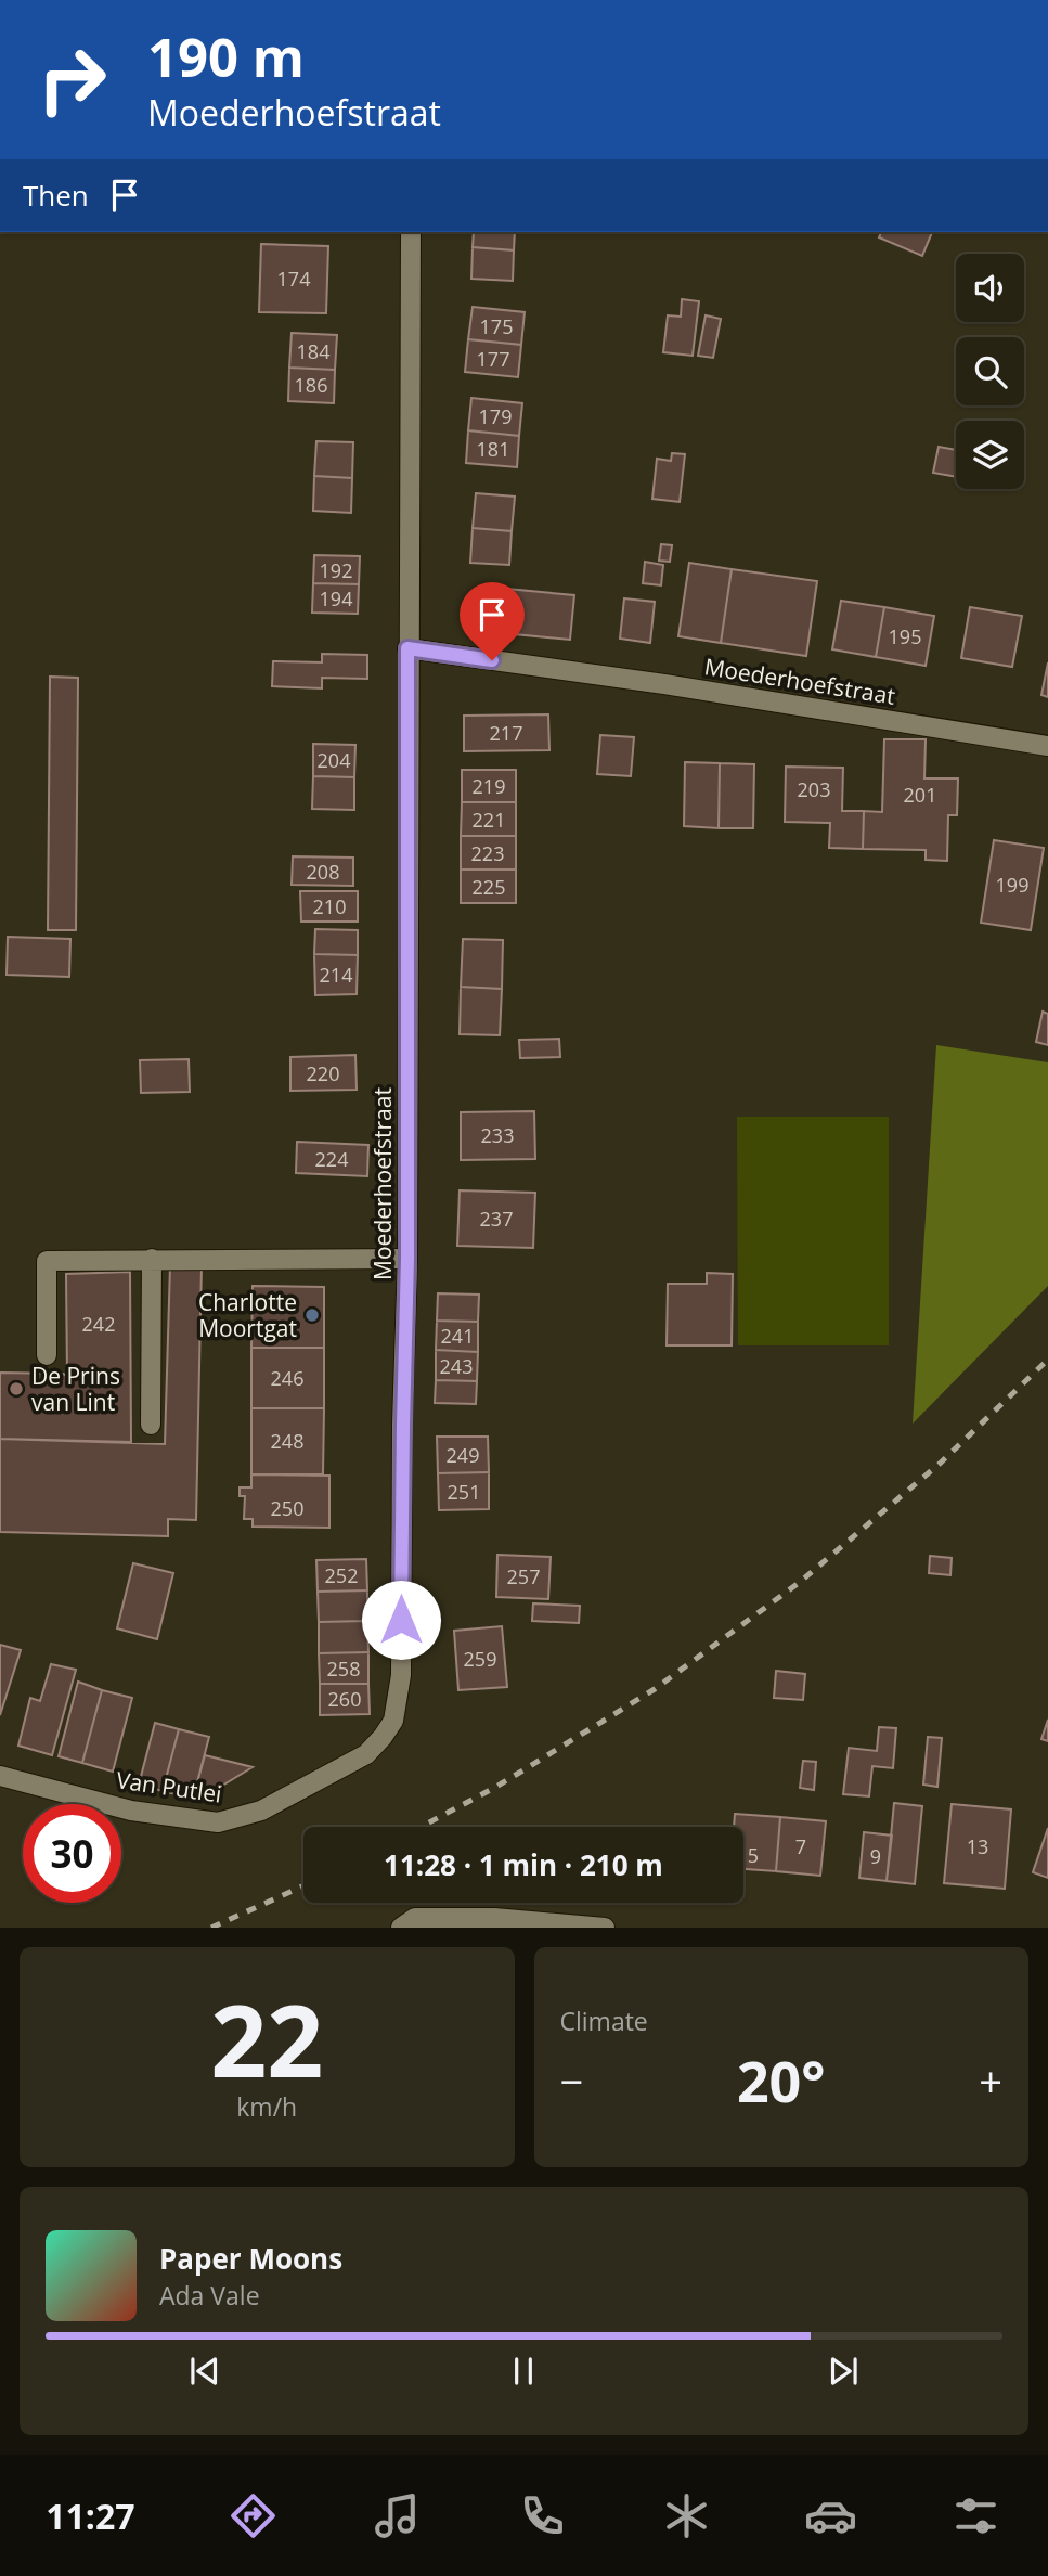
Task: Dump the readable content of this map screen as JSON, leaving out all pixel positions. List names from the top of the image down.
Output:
{
  "streets": {
    "street": ["Moederhoefstraat", "Van Putlei"]
  },
  "crossings": [
    ["Moederhoefstraat", "Van Putlei"]
  ],
  "places": ["Charlotte Moortgat", "De Prins van Lint"],
  "house_numbers": [
    "174",
    "175",
    "184",
    "177",
    "186",
    "179",
    "181",
    "192",
    "194",
    "195",
    "217",
    "204",
    "219",
    "203",
    "201",
    "221",
    "223",
    "208",
    "199",
    "225",
    "210",
    "214",
    "220",
    "233",
    "224",
    "237",
    "242",
    "241",
    "243",
    "246",
    "248",
    "249",
    "251",
    "250",
    "252",
    "257",
    "259",
    "258",
    "260",
    "7",
    "13",
    "5",
    "9"
  ],
  "page": {
    "turn": ["190 m", "Moederhoefstraat"],
    "then": "Then",
    "limit": "30",
    "trip": "11:28 · 1 min · 210 m",
    "tile": [
      ["22", "km/h"],
      "Climate"
    ],
    "heat": ["−", "20°", "+"],
    "song": ["Paper Moons", "Ada Vale"],
    "tabs": "11:27"
  }
}
